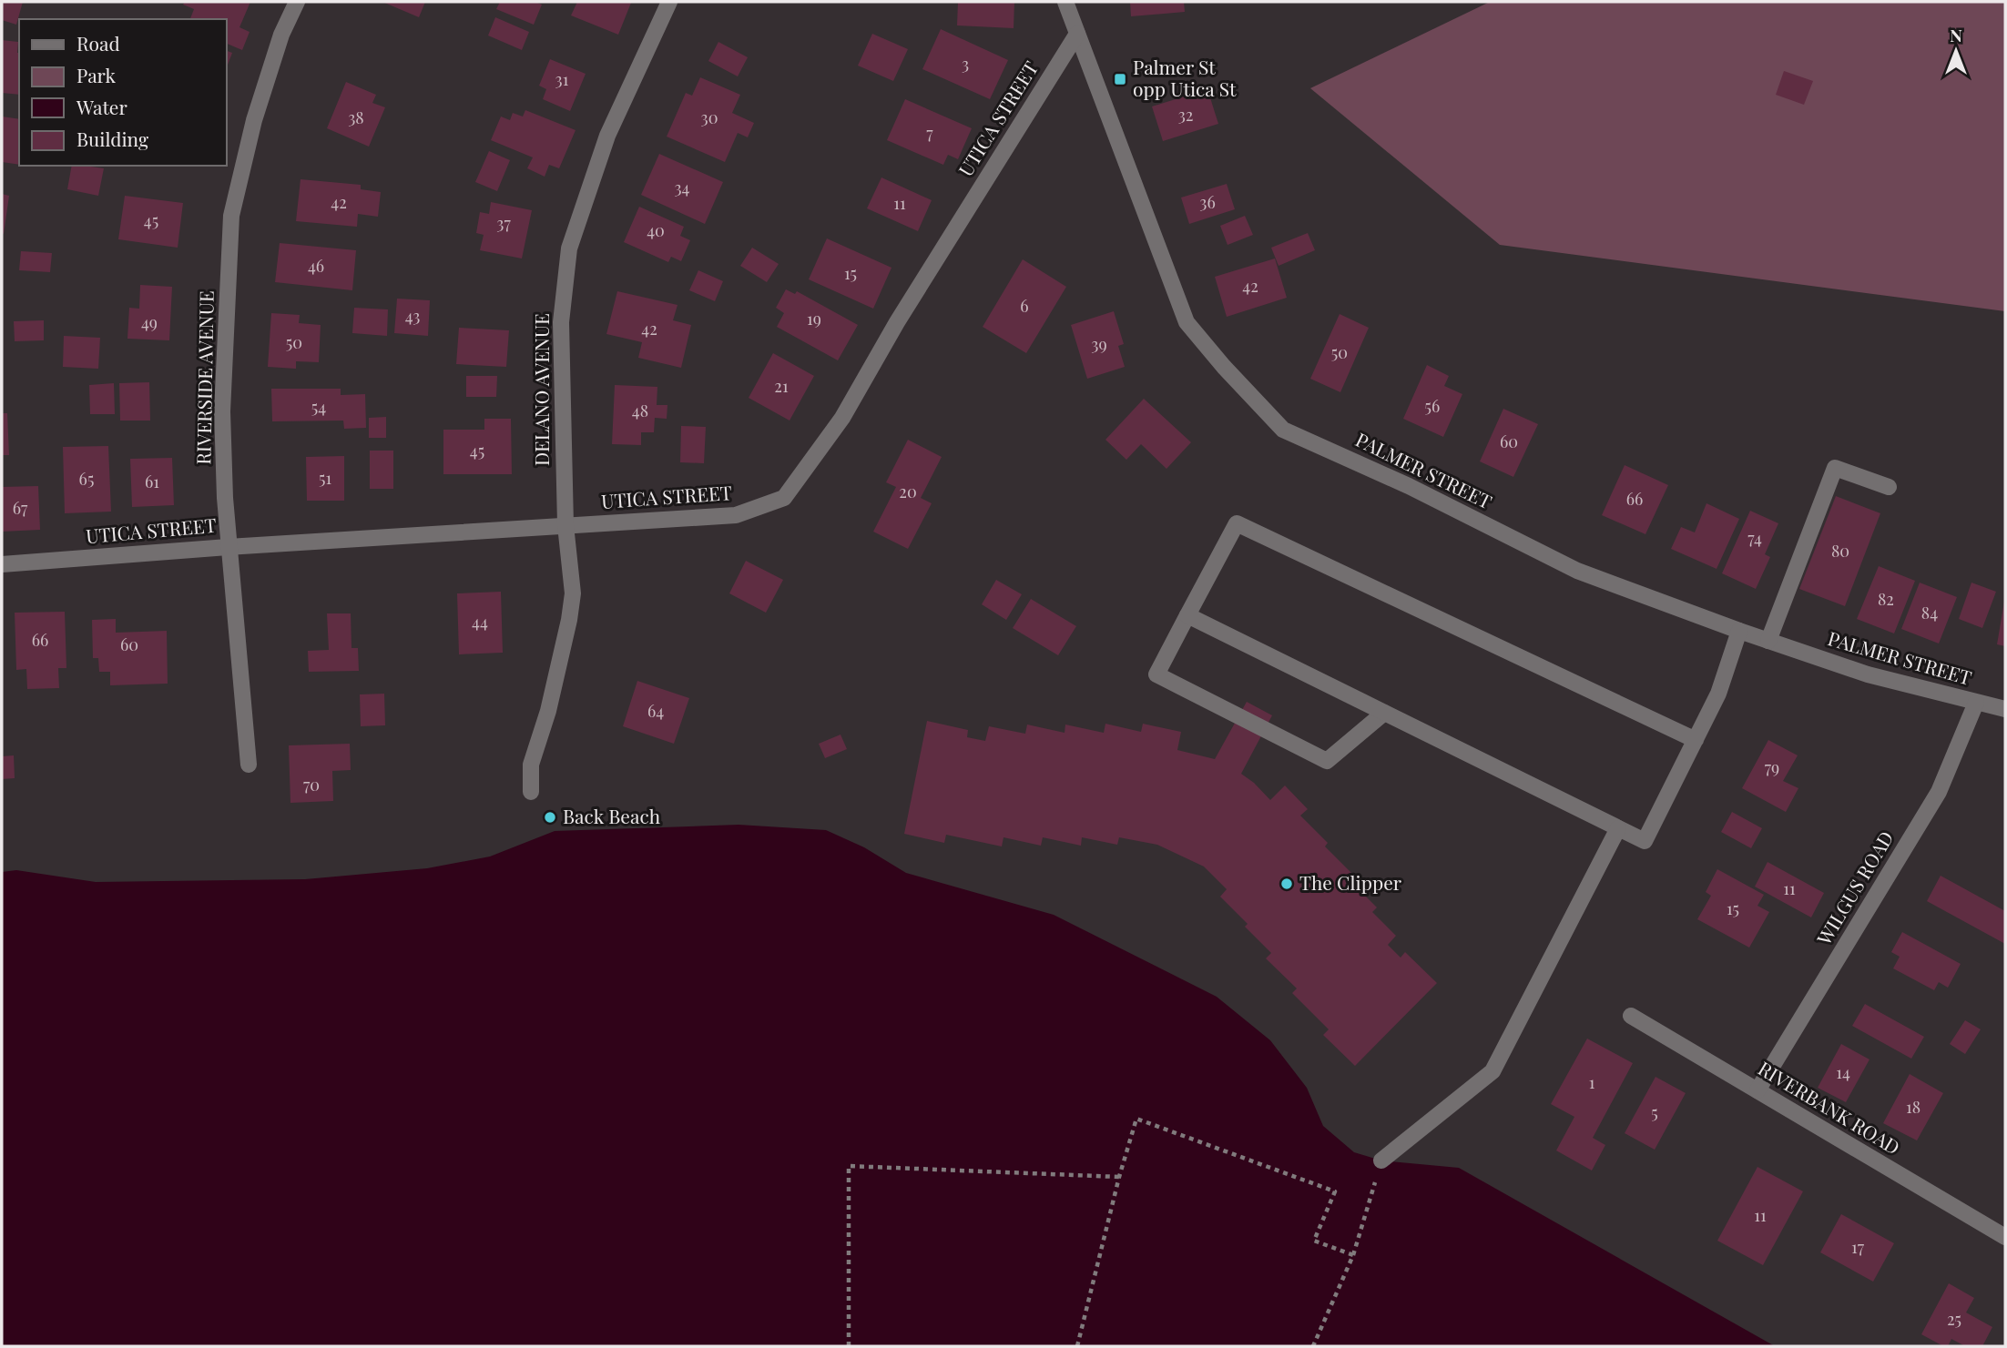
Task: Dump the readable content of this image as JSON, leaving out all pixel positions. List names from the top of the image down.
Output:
{
  "streets": {
    "street": [
      "UTICA STREET",
      "RIVERSIDE AVENUE",
      "DELANO AVENUE",
      "PALMER STREET",
      "WILGUS ROAD",
      "RIVERBANK ROAD"
    ]
  },
  "crossings": [
    ["UTICA STREET", "RIVERSIDE AVENUE"],
    ["UTICA STREET", "DELANO AVENUE"],
    ["UTICA STREET", "PALMER STREET"],
    ["PALMER STREET", "WILGUS ROAD"],
    ["WILGUS ROAD", "RIVERBANK ROAD"]
  ],
  "places": {
    "transit": ["Palmer St opp Utica St"],
    "other": ["Back Beach", "The Clipper"]
  },
  "house_numbers": [
    "3",
    "31",
    "32",
    "38",
    "30",
    "7",
    "34",
    "42",
    "36",
    "11",
    "45",
    "37",
    "40",
    "46",
    "15",
    "42",
    "6",
    "43",
    "19",
    "49",
    "42",
    "50",
    "39",
    "50",
    "21",
    "56",
    "54",
    "48",
    "60",
    "45",
    "51",
    "65",
    "61",
    "20",
    "66",
    "67",
    "74",
    "80",
    "82",
    "84",
    "44",
    "66",
    "60",
    "64",
    "79",
    "70",
    "11",
    "15",
    "14",
    "1",
    "18",
    "5",
    "11",
    "17",
    "25"
  ],
  "legend": [
    "Road",
    "Park",
    "Water",
    "Building"
  ],
  "north": "top"
}
